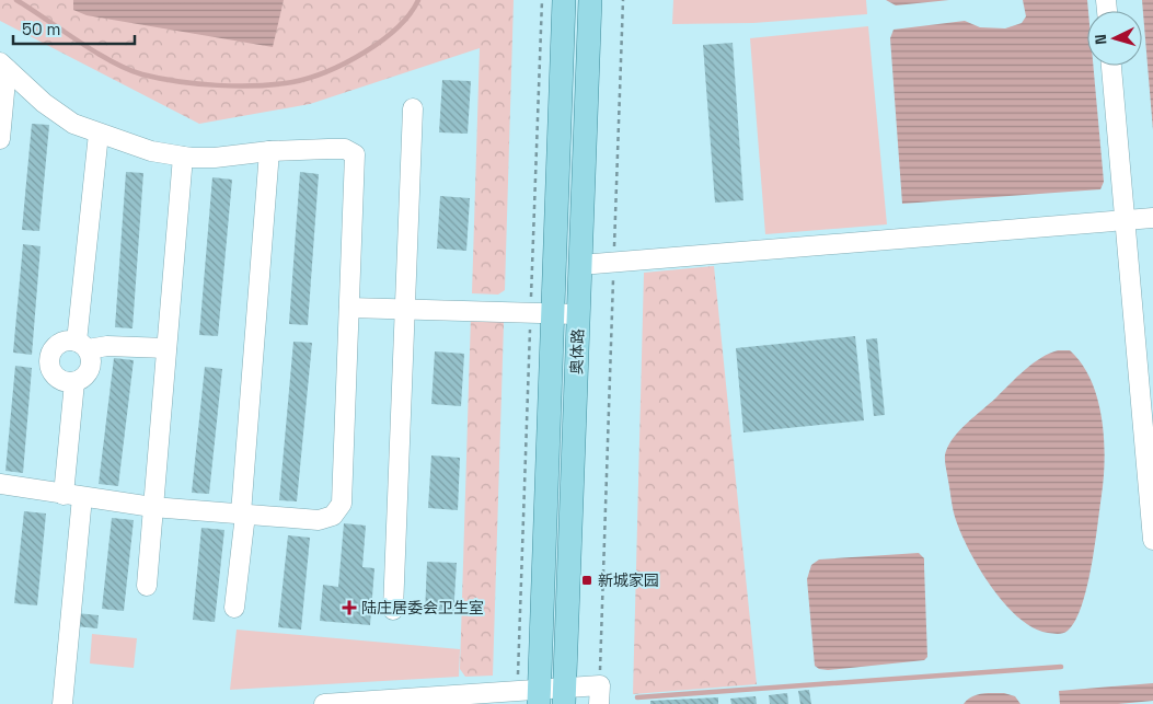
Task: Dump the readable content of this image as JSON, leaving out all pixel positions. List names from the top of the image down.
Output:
{
  "streets": {
    "main road": ["奥体路"]
  },
  "places": {
    "transit": ["新城家园"],
    "health": ["陆庄居委会卫生室"]
  },
  "scale_bar": "50 m",
  "north": "left"
}
